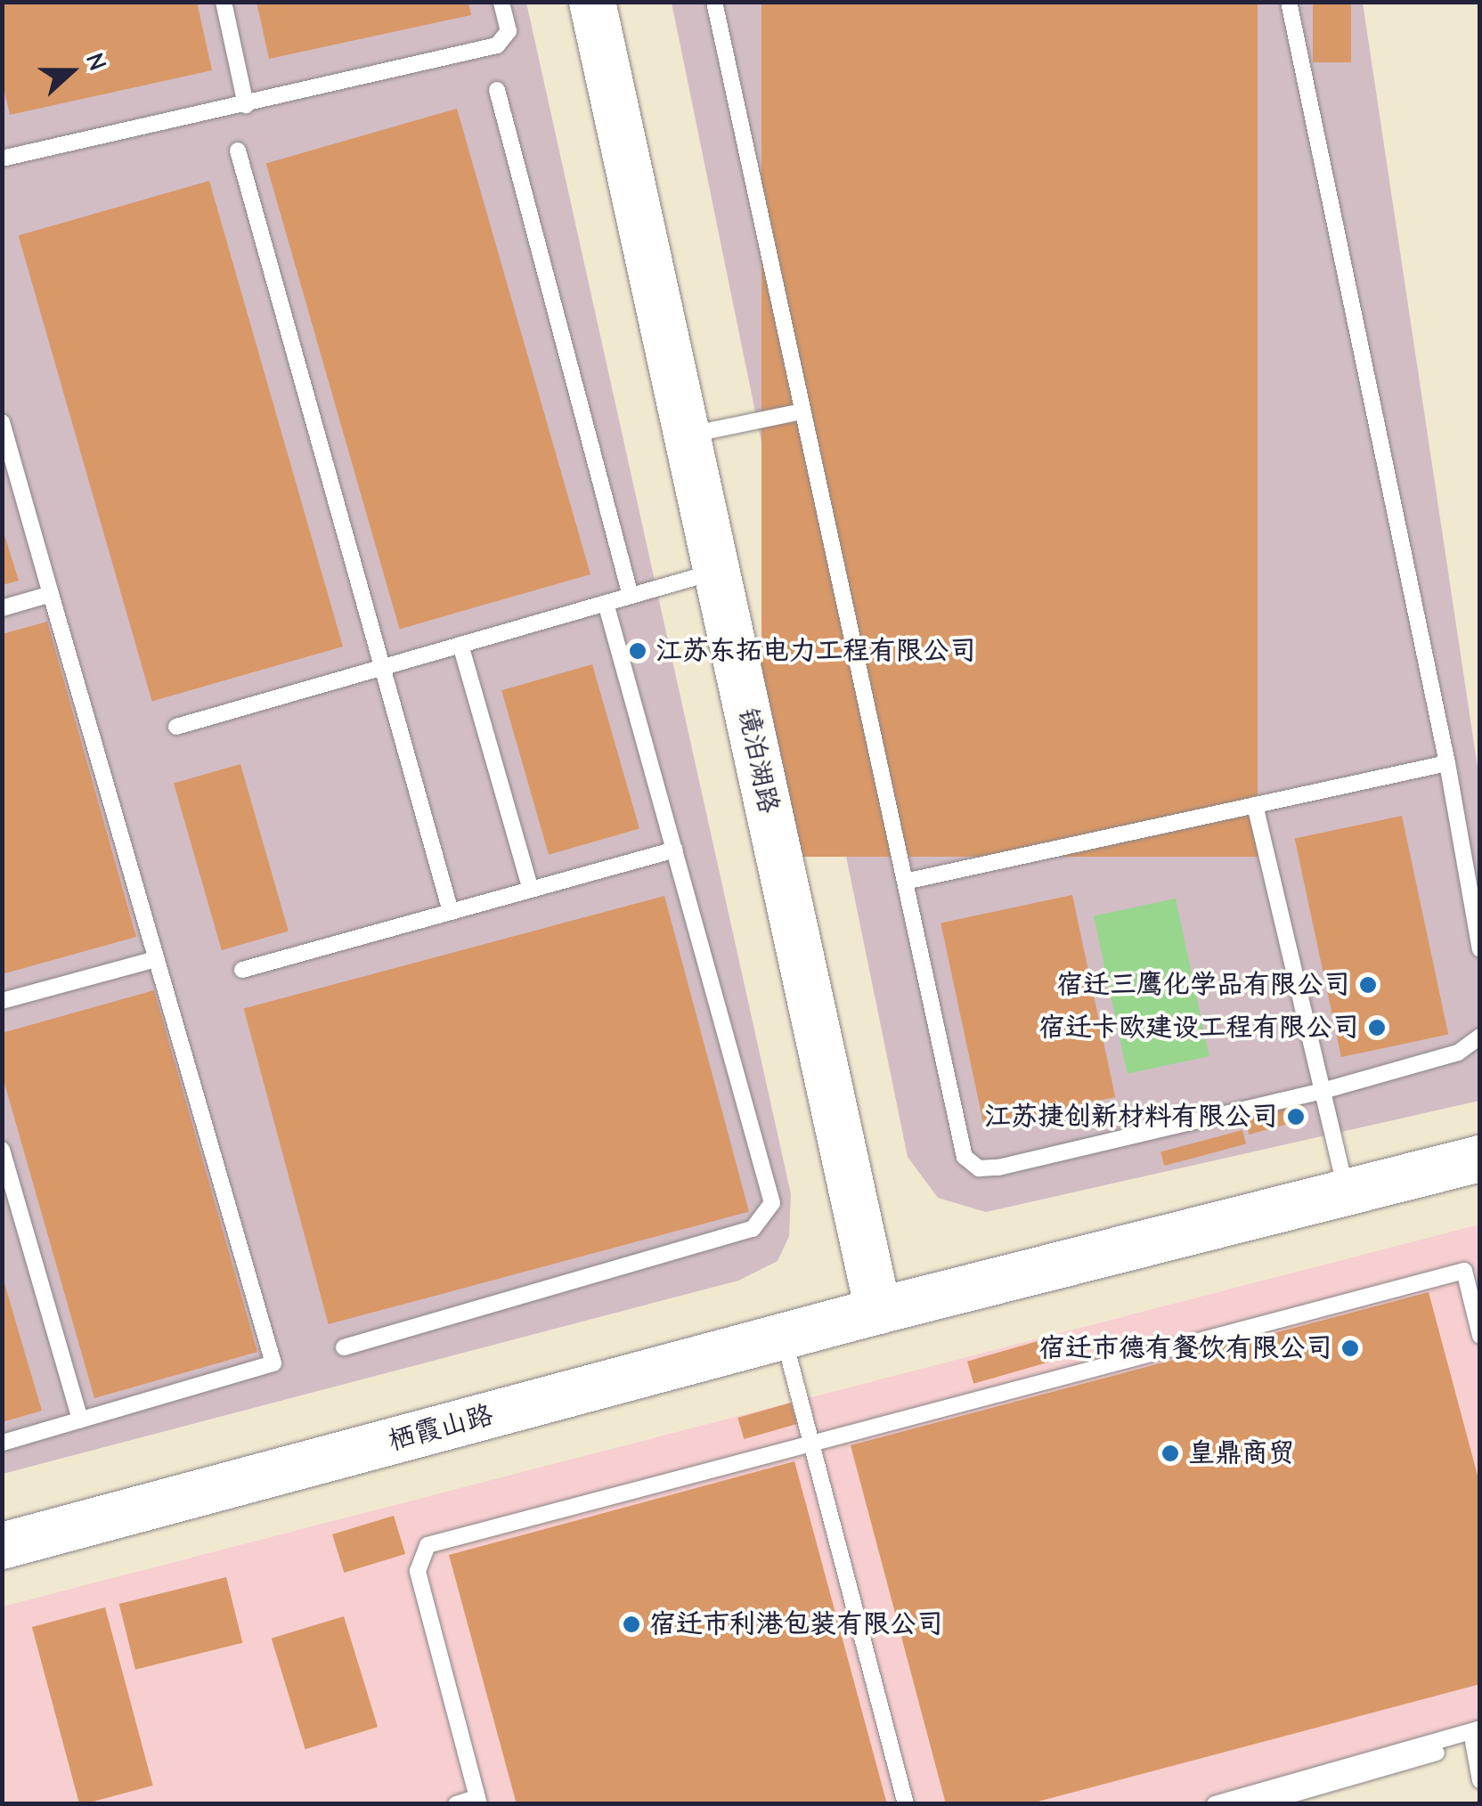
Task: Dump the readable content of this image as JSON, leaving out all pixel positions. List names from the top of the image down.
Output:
{
  "streets": {
    "street": ["镜泊湖路", "栖霞山路"]
  },
  "crossings": [
    ["镜泊湖路", "栖霞山路"]
  ],
  "places": [
    "江苏东拓电力工程有限公司",
    "宿迁三鹰化学品有限公司",
    "宿迁卡欧建设工程有限公司",
    "江苏捷创新材料有限公司",
    "宿迁市德有餐饮有限公司",
    "皇鼎商贸",
    "宿迁市利港包装有限公司"
  ],
  "north": "right"
}
